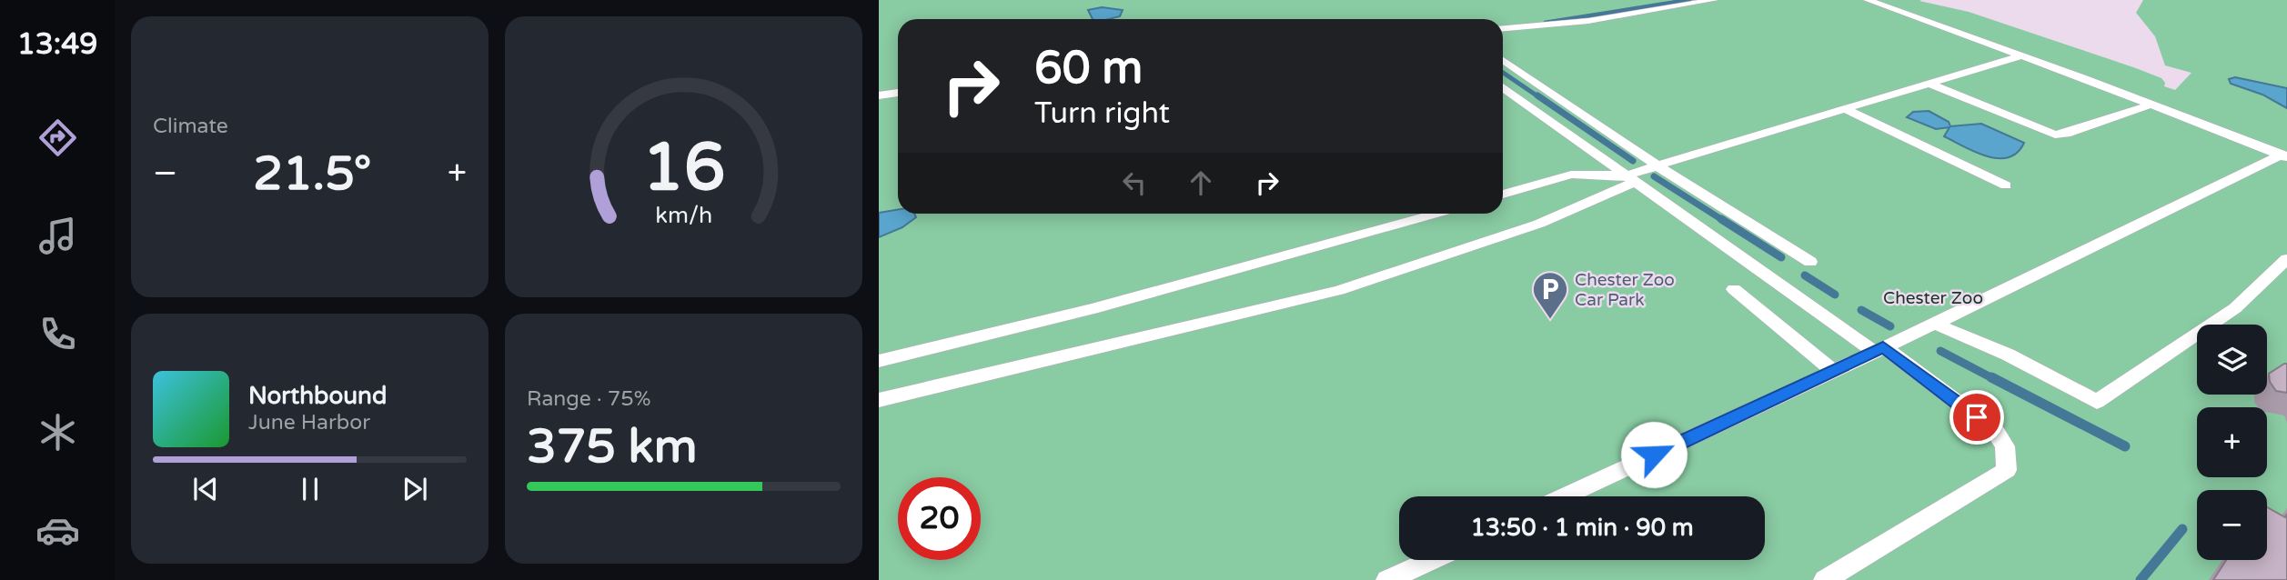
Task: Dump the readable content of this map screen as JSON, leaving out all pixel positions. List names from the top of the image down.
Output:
{
  "parks": ["Chester Zoo"],
  "places": {
    "parking": ["Chester Zoo Car Park"]
  },
  "page": {
    "tabs": "13:49",
    "tile": [
      "Climate",
      ["Range · 75%", "375 km"]
    ],
    "turn": ["60 m", "Turn right"],
    "heat": ["−", "21.5°", "+"],
    "map_buttons": ["+", "−"],
    "song": ["Northbound", "June Harbor"],
    "limit": "20",
    "trip": "13:50 · 1 min · 90 m",
    "gauge": ["16", "km/h"]
  }
}
